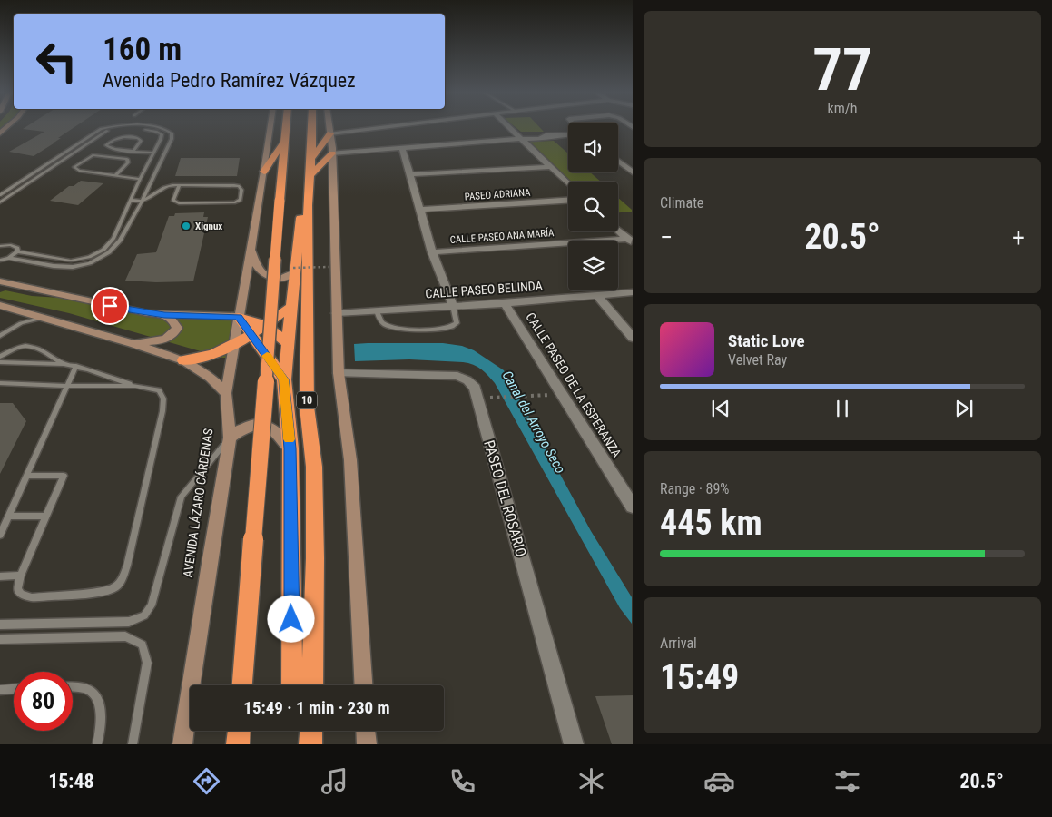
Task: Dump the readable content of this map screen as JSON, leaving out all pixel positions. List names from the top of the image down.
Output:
{
  "streets": {
    "highway": ["10"],
    "street": [
      "PASEO ADRIANA",
      "CALLE PASEO ANA MARÍA",
      "CALLE PASEO BELINDA",
      "CALLE PASEO DE LA ESPERANZA",
      "PASEO DEL ROSARIO",
      "AVENIDA LÁZARO CÁRDENAS"
    ]
  },
  "crossings": [
    ["CALLE PASEO BELINDA", "CALLE PASEO DE LA ESPERANZA"]
  ],
  "water": ["Canal del Arroyo Seco"],
  "places": ["Xignux"],
  "page": {
    "tile": [
      ["77", "km/h"],
      "Climate",
      ["Range · 89%", "445 km"],
      ["Arrival", "15:49"]
    ],
    "turn": ["160 m", "Avenida Pedro Ramírez Vázquez"],
    "heat": ["−", "20.5°", "+"],
    "song": ["Static Love", "Velvet Ray"],
    "limit": "80",
    "trip": "15:49 · 1 min · 230 m",
    "tabs": ["15:48", "20.5°"]
  }
}
